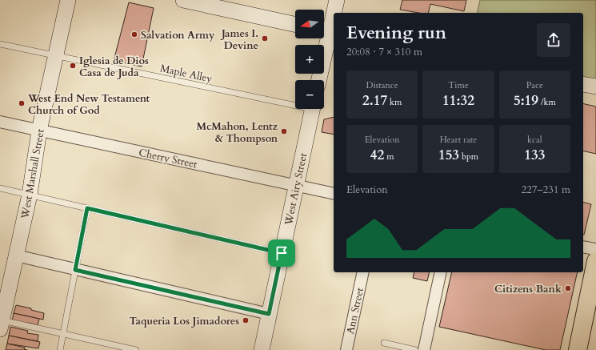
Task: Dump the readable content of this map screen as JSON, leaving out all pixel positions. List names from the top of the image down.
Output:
{
  "streets": {
    "street": [
      "Cherry Street",
      "West Marshall Street",
      "West Airy Street",
      "Ann Street"
    ],
    "lane": ["Maple Alley"]
  },
  "crossings": [
    ["Maple Alley", "West Marshall Street"],
    ["Cherry Street", "West Marshall Street"],
    ["Cherry Street", "West Airy Street"]
  ],
  "places": [
    "Salvation Army",
    "James I. Devine",
    "Iglesia de Dios Casa de Juda",
    "West End New Testament Church of God",
    "McMahon, Lentz & Thompson",
    "Citizens Bank",
    "Taqueria Los Jimadores"
  ],
  "north": "left",
  "page": {
    "map_buttons": ["+", "−"],
    "heading": ["Evening run", "20:08 · 7 × 310 m"],
    "stats": [
      ["Distance", "2.17 km"],
      ["Time", "11:32"],
      ["Pace", "5:19 /km"],
      ["Elevation", "42 m"],
      ["Heart rate", "153 bpm"],
      ["kcal", "133"]
    ],
    "chart": ["Elevation", "227–231 m"]
  }
}
